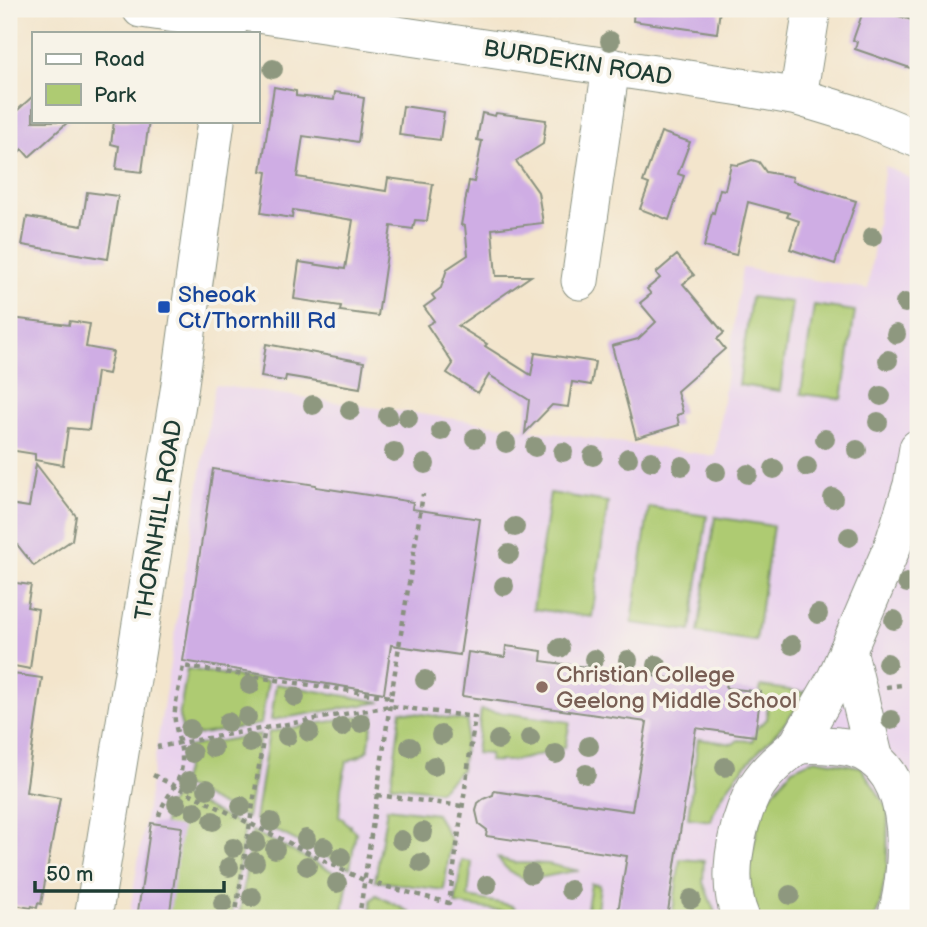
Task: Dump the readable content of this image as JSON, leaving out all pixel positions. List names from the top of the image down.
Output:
{
  "streets": {
    "street": ["BURDEKIN ROAD", "THORNHILL ROAD"]
  },
  "places": {
    "transit": ["Sheoak Ct/Thornhill Rd"],
    "other": ["Christian College Geelong Middle School"]
  },
  "legend": ["Road", "Park"],
  "scale_bar": "50 m"
}
